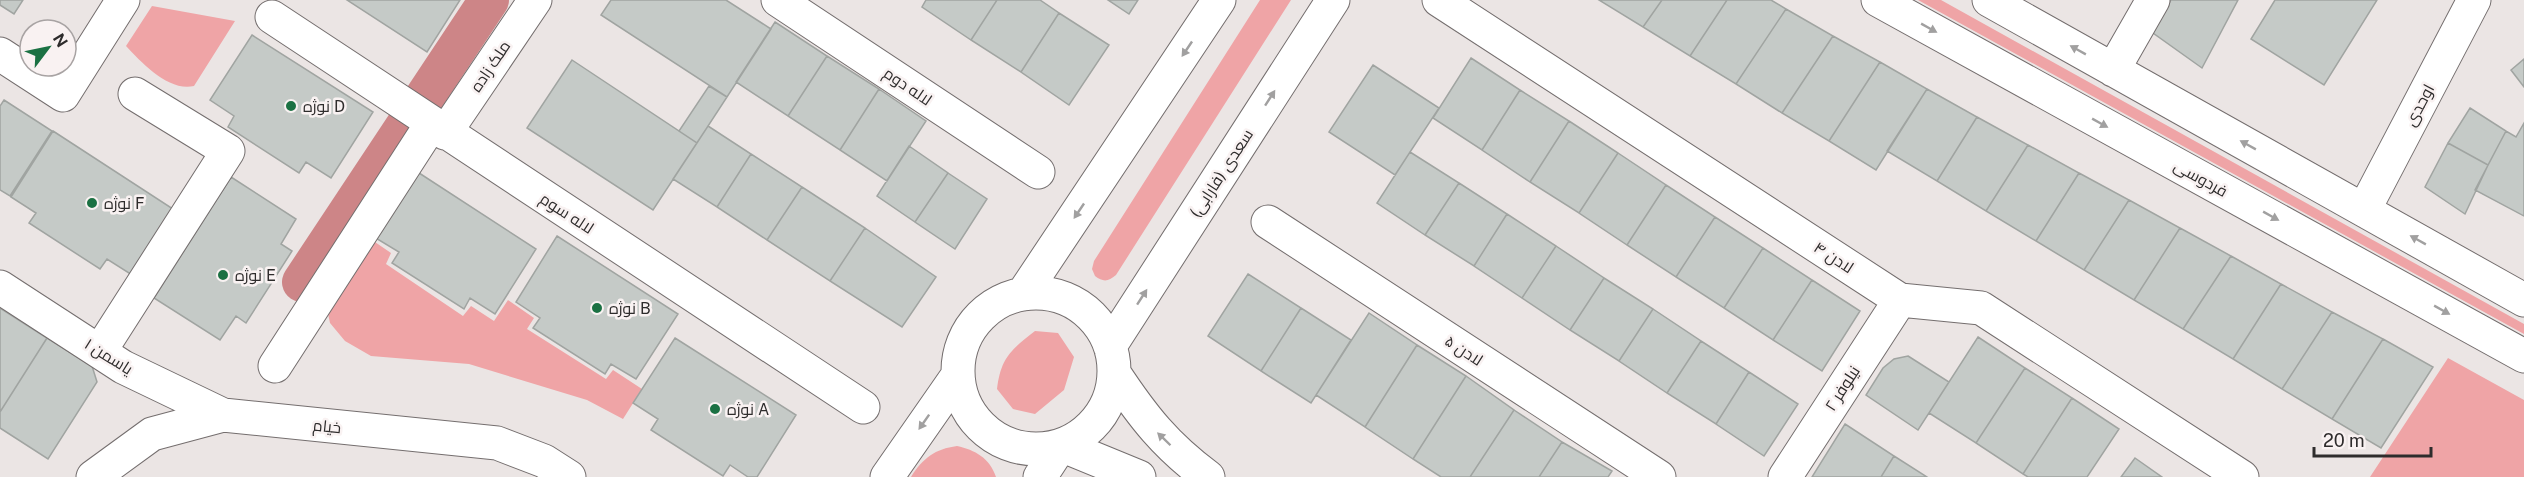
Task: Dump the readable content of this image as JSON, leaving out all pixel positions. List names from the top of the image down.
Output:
{
  "streets": {
    "street": [
      "ملک زاده",
      "لاله دوم",
      "اوحدی",
      "سعدی (فارابی)",
      "فردوسی",
      "لاله سوم",
      "لادن ۴",
      "لادن ۵",
      "یاسمن ۱",
      "نیلوفر ۲",
      "خیام"
    ]
  },
  "crossings": [
    ["ملک زاده", "لاله سوم"],
    ["لادن ۴", "نیلوفر ۲"],
    ["یاسمن ۱", "خیام"]
  ],
  "places": [
    "نوژه D",
    "نوژه F",
    "نوژه E",
    "نوژه B",
    "نوژه A"
  ],
  "scale_bar": "20 m",
  "north": "top right"
}
